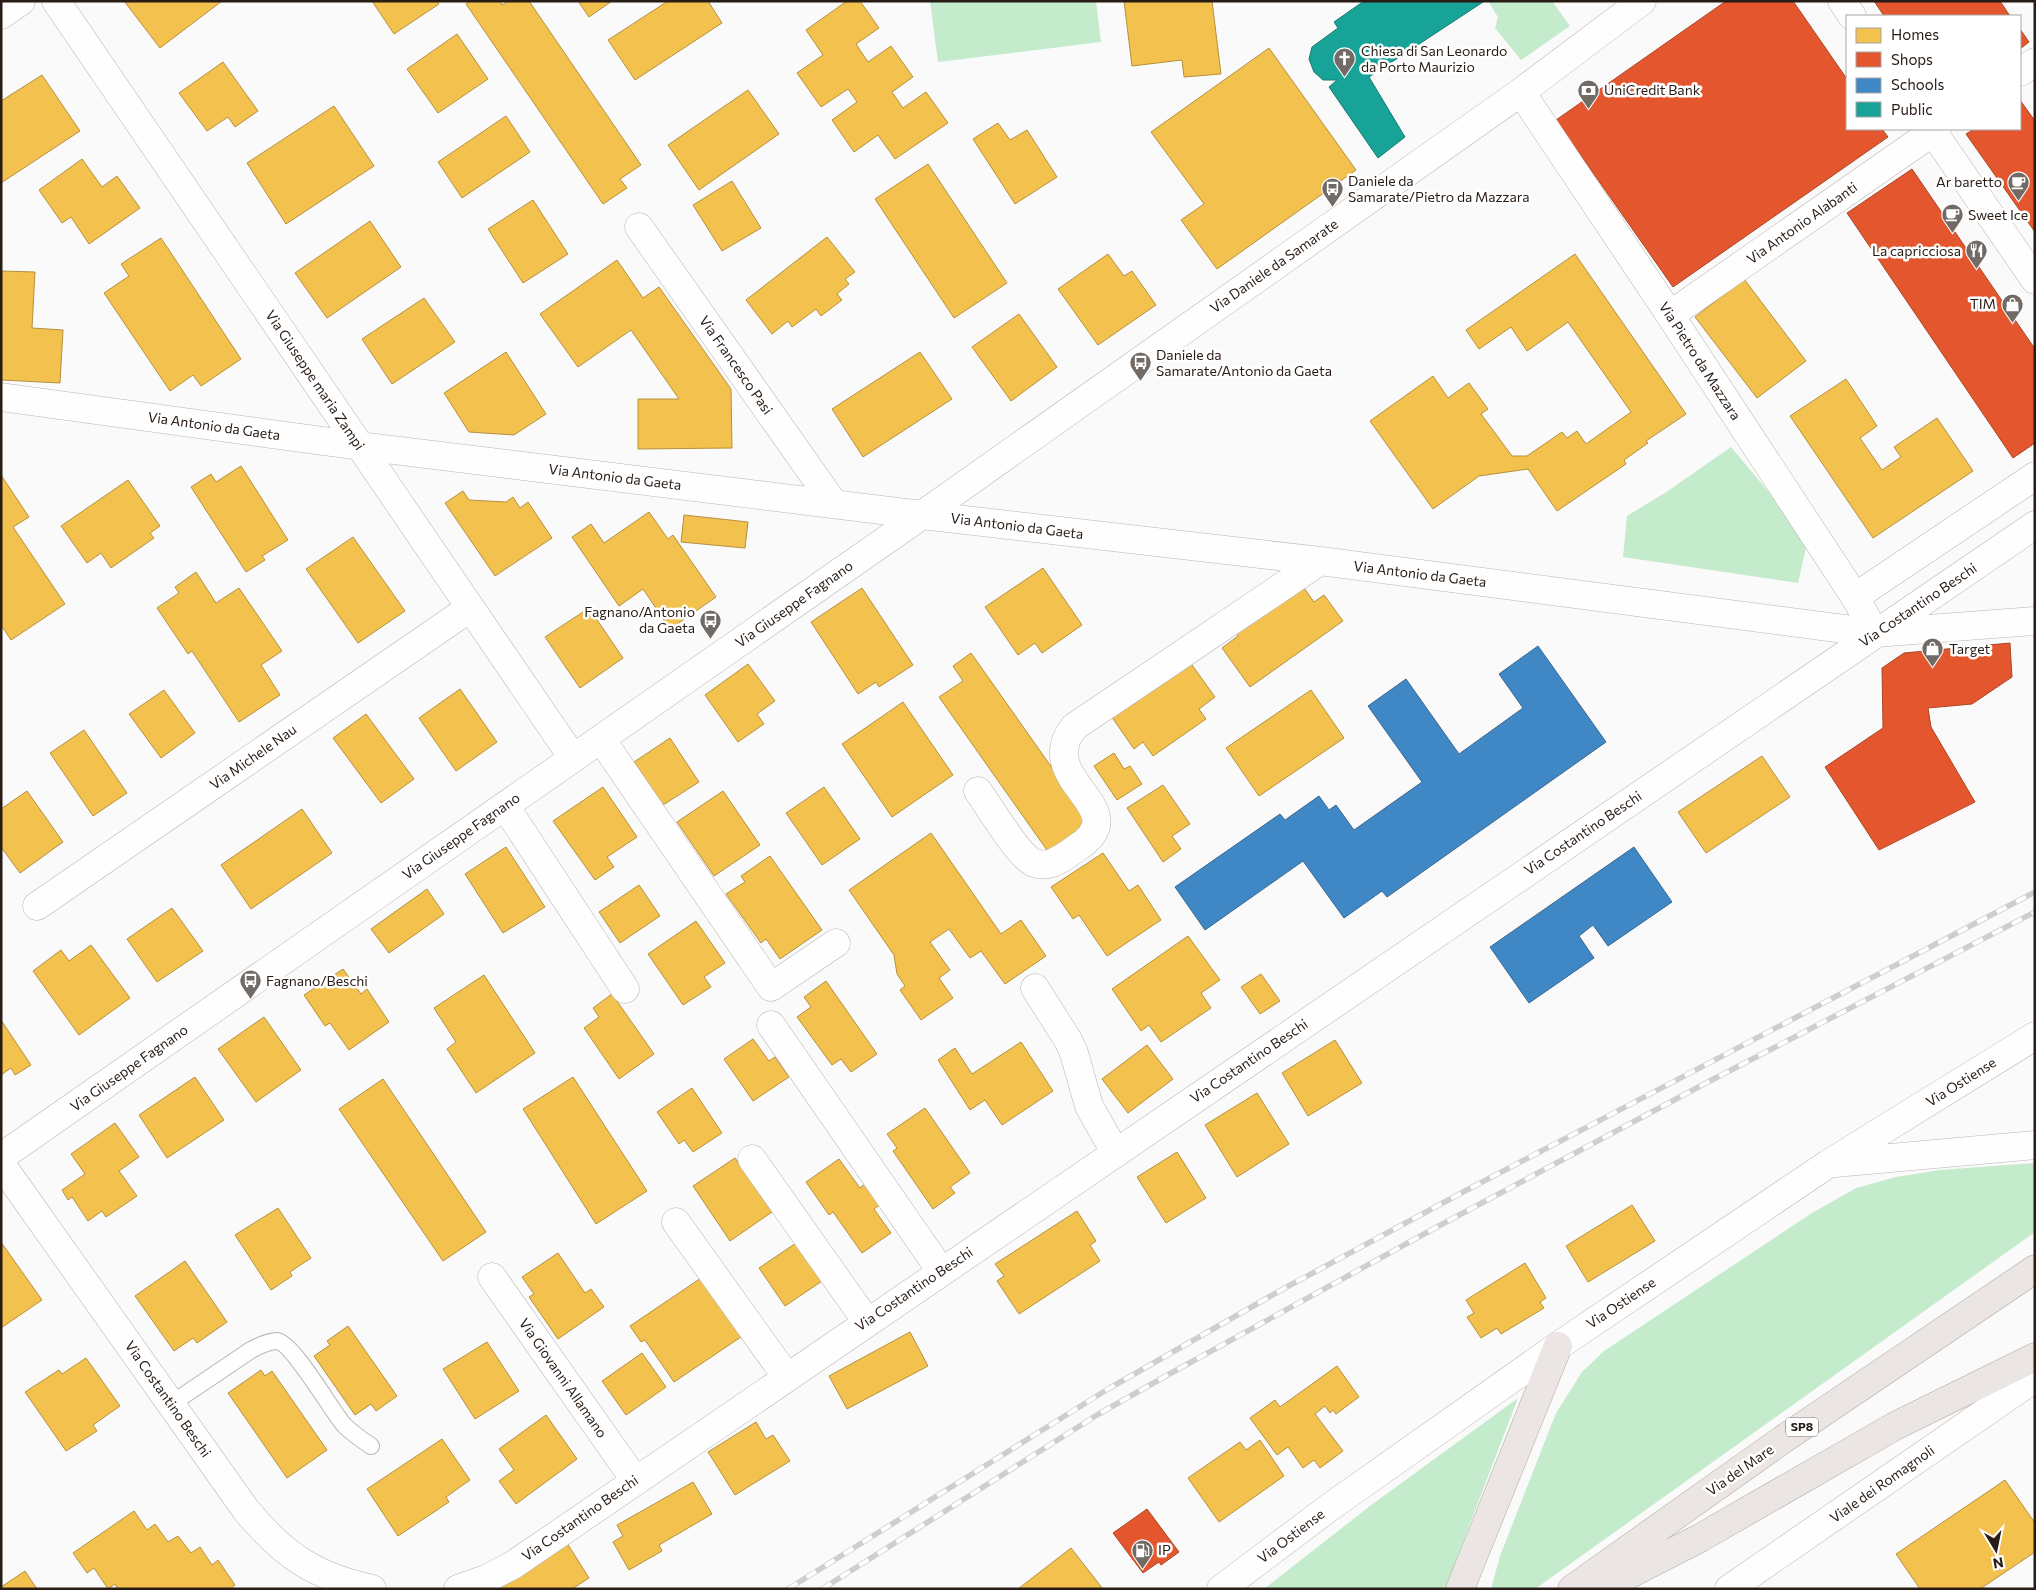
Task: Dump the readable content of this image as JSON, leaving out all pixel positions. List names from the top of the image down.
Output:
{
  "streets": {
    "main road": ["SP8", "Via del Mare"],
    "street": [
      "Via Antonio Alabanti",
      "Via Daniele da Samarate",
      "Via Pietro da Mazzara",
      "Via Francesco Pasi",
      "Via Giuseppe maria Zampi",
      "Via Antonio da Gaeta",
      "Via Giuseppe Fagnano",
      "Via Costantino Beschi",
      "Via Michele Nau",
      "Via Ostiense",
      "Via Giovanni Allamano",
      "Viale dei Romagnoli"
    ]
  },
  "crossings": [
    ["Via Antonio Alabanti", "Via Pietro da Mazzara"],
    ["Via Daniele da Samarate", "Via Pietro da Mazzara"],
    ["Via Daniele da Samarate", "Via Antonio da Gaeta"],
    ["Via Daniele da Samarate", "Via Giuseppe Fagnano"],
    ["Via Pietro da Mazzara", "Via Antonio da Gaeta"],
    ["Via Pietro da Mazzara", "Via Costantino Beschi"],
    ["Via Francesco Pasi", "Via Antonio da Gaeta"],
    ["Via Giuseppe maria Zampi", "Via Antonio da Gaeta"],
    ["Via Giuseppe maria Zampi", "Via Giuseppe Fagnano"],
    ["Via Giuseppe maria Zampi", "Via Michele Nau"],
    ["Via Antonio da Gaeta", "Via Giuseppe Fagnano"],
    ["Via Antonio da Gaeta", "Via Costantino Beschi"],
    ["Via Costantino Beschi", "Via Giovanni Allamano"]
  ],
  "places": {
    "church": ["Chiesa di San Leonardo da Porto Maurizio"],
    "bank": ["UniCredit Bank"],
    "cafe": ["Ar baretto", "Sweet Ice"],
    "bus stop": [
      "Daniele da Samarate/Pietro da Mazzara",
      "Daniele da Samarate/Antonio da Gaeta",
      "Fagnano/Antonio da Gaeta",
      "Fagnano/Beschi"
    ],
    "restaurant": ["La capricciosa"],
    "shop": ["TIM", "Target"],
    "fuel station": ["IP"]
  },
  "legend": [
    "Homes",
    "Shops",
    "Schools",
    "Public"
  ],
  "north": "bottom"
}
